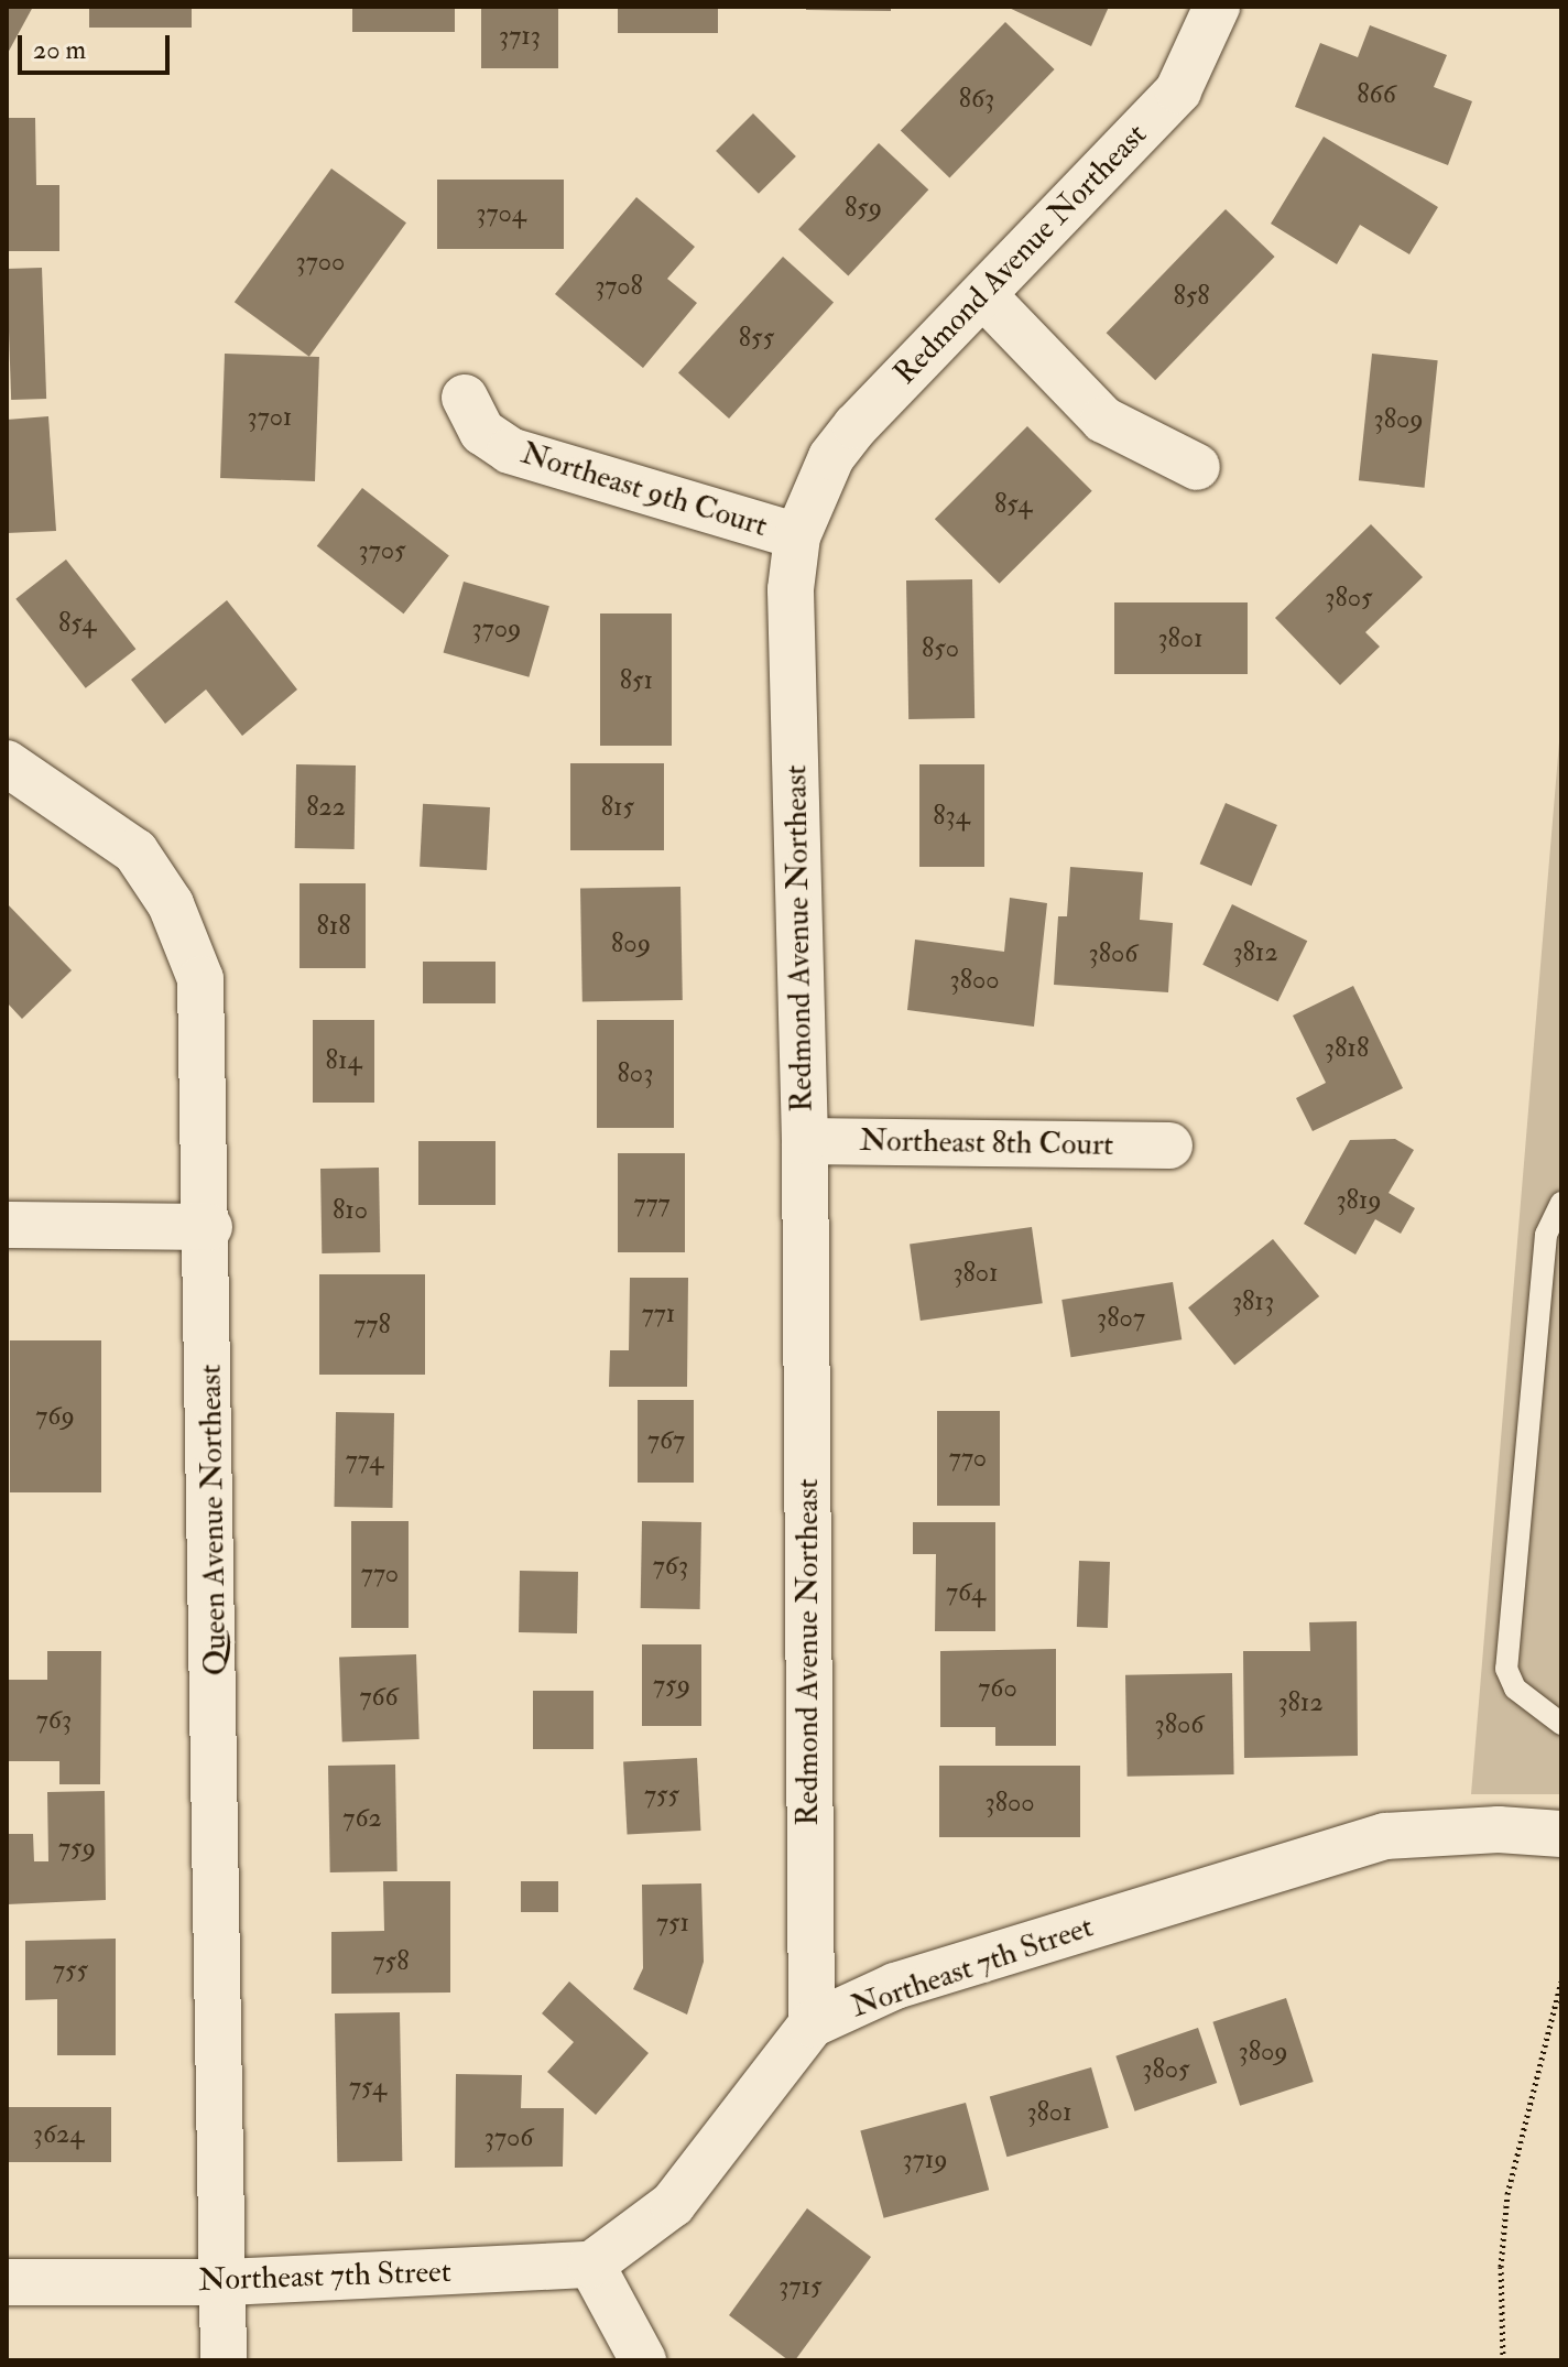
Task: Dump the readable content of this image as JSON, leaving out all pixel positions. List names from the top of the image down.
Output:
{
  "streets": {
    "street": [
      "Redmond Avenue Northeast",
      "Northeast 9th Court",
      "Northeast 8th Court",
      "Queen Avenue Northeast",
      "Northeast 7th Street"
    ]
  },
  "crossings": [
    ["Redmond Avenue Northeast", "Northeast 9th Court"],
    ["Redmond Avenue Northeast", "Northeast 8th Court"],
    ["Redmond Avenue Northeast", "Northeast 7th Street"],
    ["Queen Avenue Northeast", "Northeast 7th Street"]
  ],
  "house_numbers": [
    "3713",
    "866",
    "863",
    "859",
    "3704",
    "3700",
    "3708",
    "858",
    "855",
    "3701",
    "3809",
    "854",
    "3705",
    "3805",
    "854",
    "3709",
    "3801",
    "850",
    "851",
    "822",
    "815",
    "834",
    "818",
    "809",
    "3812",
    "3806",
    "3800",
    "3818",
    "814",
    "803",
    "3819",
    "777",
    "810",
    "3801",
    "3813",
    "771",
    "3807",
    "778",
    "769",
    "767",
    "770",
    "774",
    "763",
    "770",
    "764",
    "759",
    "760",
    "766",
    "3812",
    "763",
    "3806",
    "755",
    "3800",
    "762",
    "759",
    "751",
    "758",
    "755",
    "3809",
    "3805",
    "754",
    "3801",
    "3624",
    "3706",
    "3719",
    "3715"
  ],
  "scale_bar": "20 m"
}
